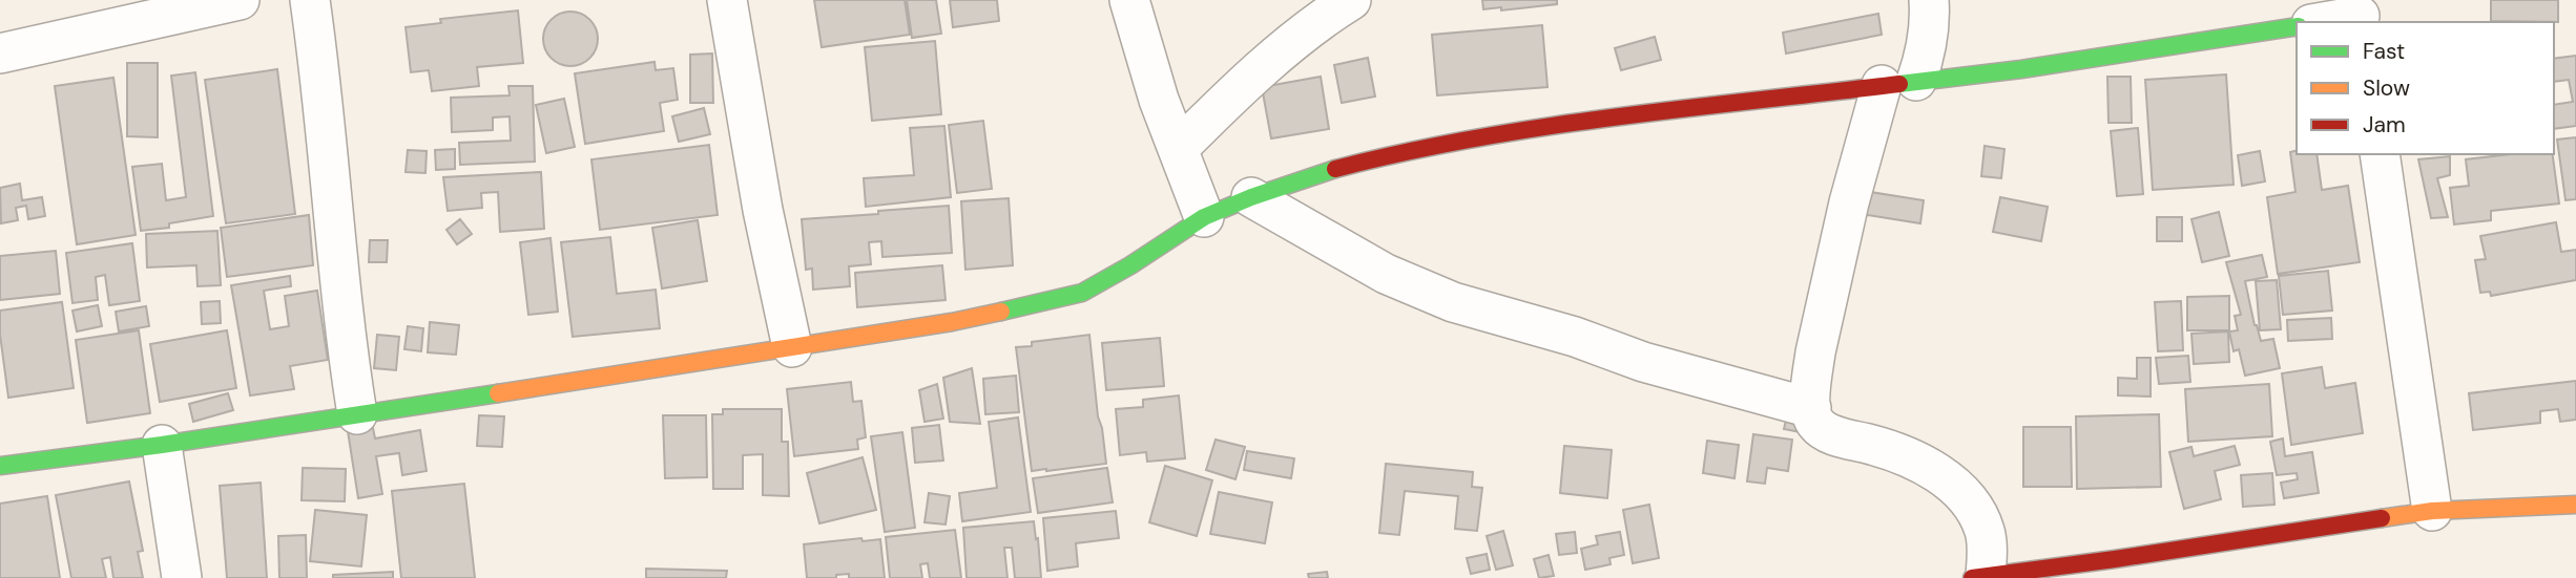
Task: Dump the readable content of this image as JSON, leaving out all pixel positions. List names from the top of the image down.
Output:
{
  "legend": ["Fast", "Slow", "Jam"]
}
